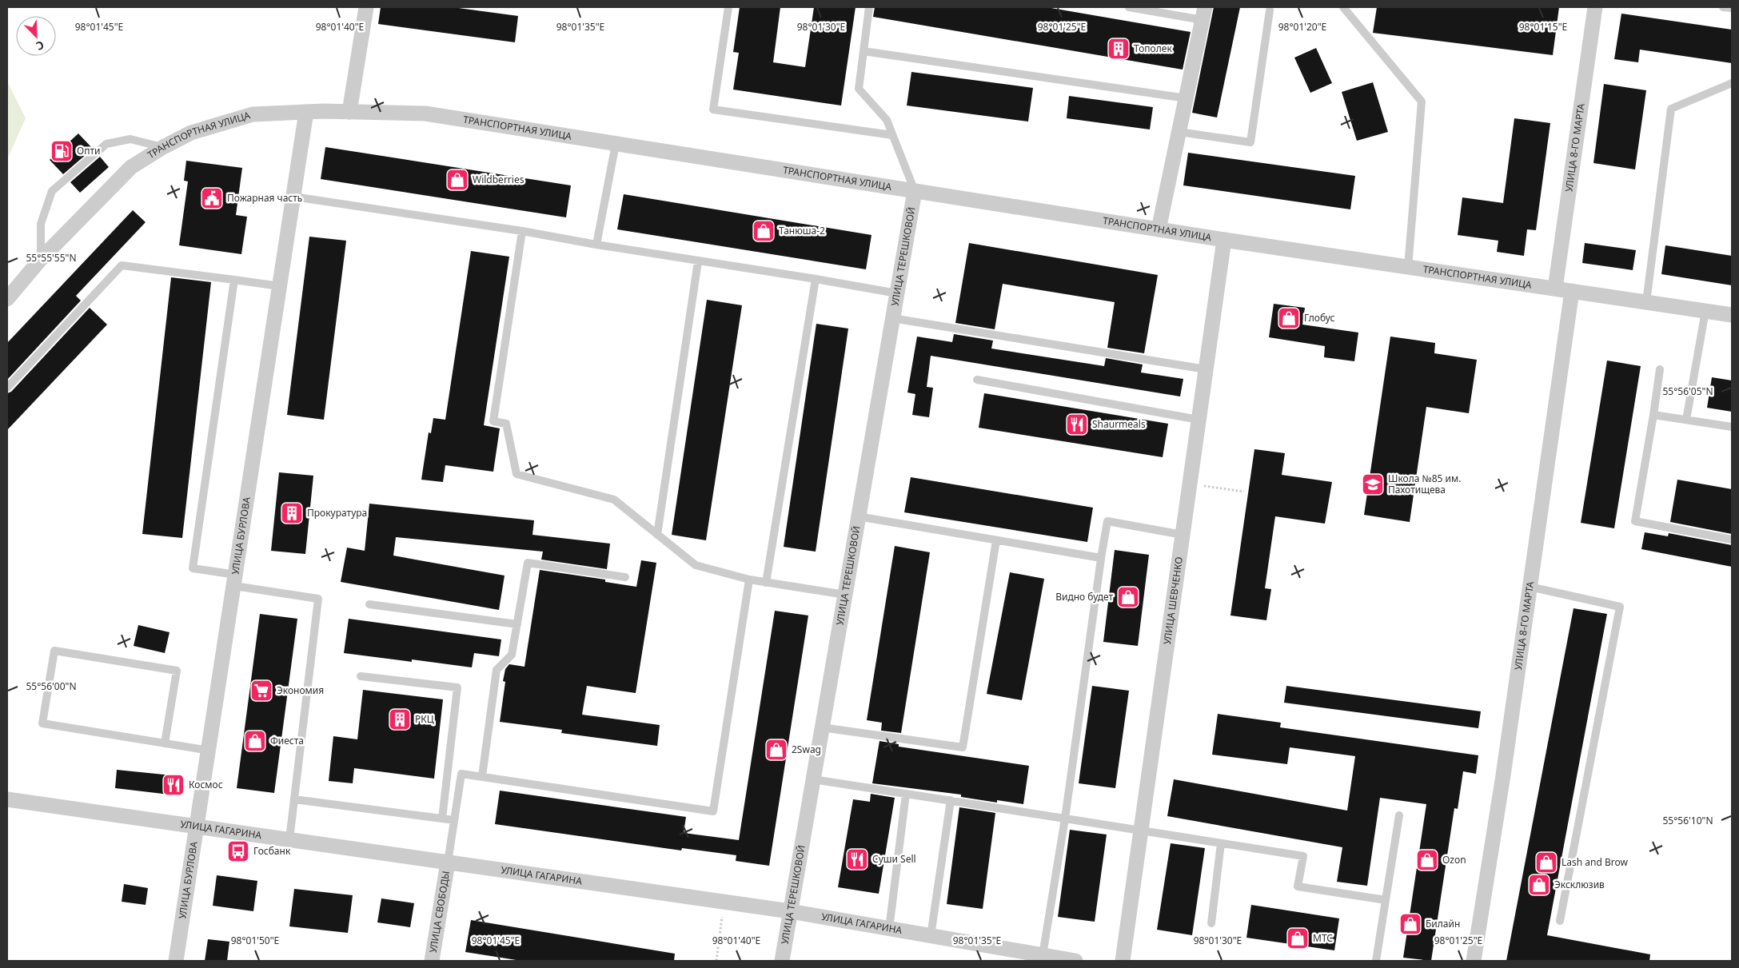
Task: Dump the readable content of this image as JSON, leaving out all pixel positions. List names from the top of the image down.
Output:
{
  "streets": {
    "street": [
      "ТРАНСПОРТНАЯ УЛИЦА",
      "УЛИЦА 8-ГО МАРТА",
      "УЛИЦА ТЕРЕШКОВОЙ",
      "УЛИЦА БУРЛОВА",
      "УЛИЦА ШЕВЧЕНКО",
      "УЛИЦА ГАГАРИНА",
      "УЛИЦА СВОБОДЫ"
    ]
  },
  "crossings": [
    ["ТРАНСПОРТНАЯ УЛИЦА", "УЛИЦА 8-ГО МАРТА"],
    ["ТРАНСПОРТНАЯ УЛИЦА", "УЛИЦА ТЕРЕШКОВОЙ"],
    ["ТРАНСПОРТНАЯ УЛИЦА", "УЛИЦА БУРЛОВА"],
    ["ТРАНСПОРТНАЯ УЛИЦА", "УЛИЦА ШЕВЧЕНКО"],
    ["УЛИЦА ТЕРЕШКОВОЙ", "УЛИЦА ГАГАРИНА"],
    ["УЛИЦА БУРЛОВА", "УЛИЦА ГАГАРИНА"],
    ["УЛИЦА ГАГАРИНА", "УЛИЦА СВОБОДЫ"]
  ],
  "places": {
    "building": ["Тополек", "Прокуратура", "РКЦ"],
    "fuel station": ["Опти"],
    "shop": [
      "Wildberries",
      "Танюша-2",
      "Глобус",
      "Видно будет",
      "Фиеста",
      "2Swag",
      "Ozon",
      "Lash and Brow",
      "Эксклюзив",
      "Билайн",
      "МТС"
    ],
    "public building": ["Пожарная часть"],
    "restaurant": ["Shaurmeals", "Космос", "Суши Sell"],
    "school or university": ["Школа №85 им. Пахотищева"],
    "supermarket": ["Экономия"],
    "bus stop": ["Госбанк"]
  },
  "north": "bottom right",
  "coordinates": [
    "98°01'45\"E",
    "98°01'40\"E",
    "98°01'35\"E",
    "98°01'30\"E",
    "98°01'25\"E",
    "98°01'20\"E",
    "98°01'15\"E",
    "55°55'55\"N",
    "55°56'05\"N",
    "55°56'00\"N",
    "55°56'10\"N",
    "98°01'50\"E"
  ]
}
